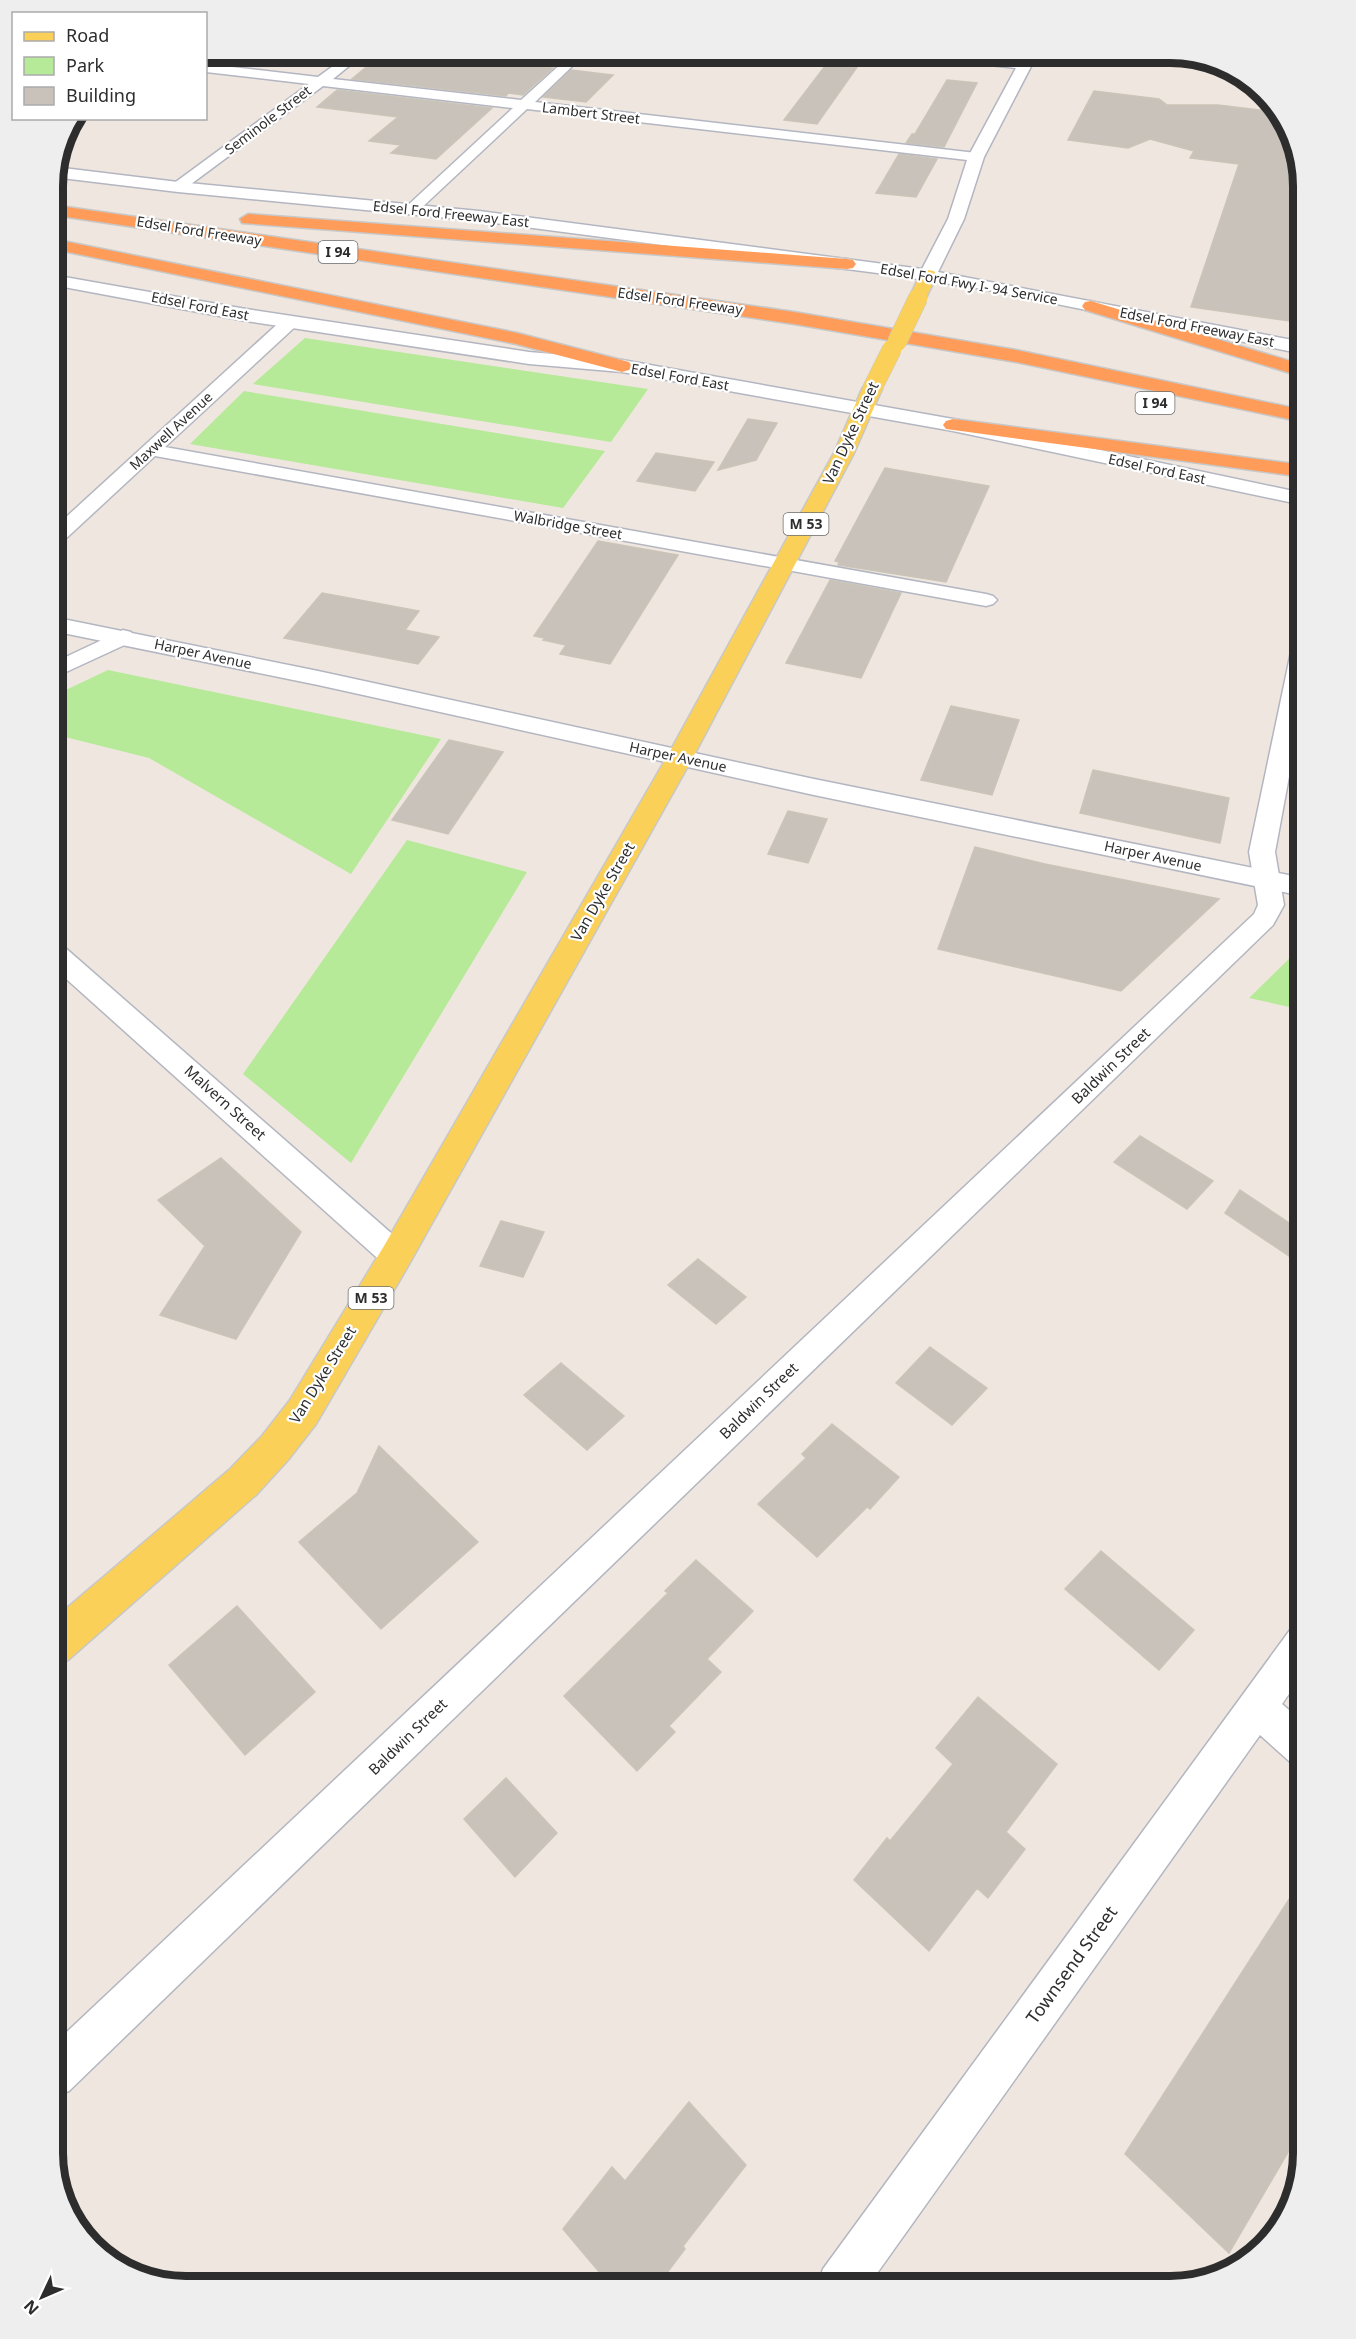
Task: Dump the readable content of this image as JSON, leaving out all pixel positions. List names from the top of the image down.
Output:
{
  "streets": {
    "highway": ["Edsel Ford Freeway", "I 94"],
    "main road": ["Van Dyke Street", "M 53"],
    "street": [
      "Lambert Street",
      "Seminole Street",
      "Edsel Ford Freeway East",
      "Edsel Ford Fwy I- 94 Service",
      "Edsel Ford East",
      "Maxwell Avenue",
      "Walbridge Street",
      "Harper Avenue",
      "Baldwin Street",
      "Malvern Street",
      "Townsend Street"
    ]
  },
  "crossings": [
    ["Lambert Street", "Seminole Street"],
    ["Lambert Street", "Van Dyke Street"],
    ["Seminole Street", "Edsel Ford Freeway East"],
    ["Edsel Ford Freeway East", "Edsel Ford Fwy I- 94 Service"],
    ["Edsel Ford Fwy I- 94 Service", "Van Dyke Street"],
    ["Edsel Ford East", "Maxwell Avenue"],
    ["Edsel Ford East", "Van Dyke Street"],
    ["Maxwell Avenue", "Walbridge Street"],
    ["Van Dyke Street", "Walbridge Street"],
    ["Van Dyke Street", "Harper Avenue"],
    ["Van Dyke Street", "Malvern Street"],
    ["Harper Avenue", "Baldwin Street"]
  ],
  "legend": ["Road", "Park", "Building"],
  "north": "bottom left"
}
